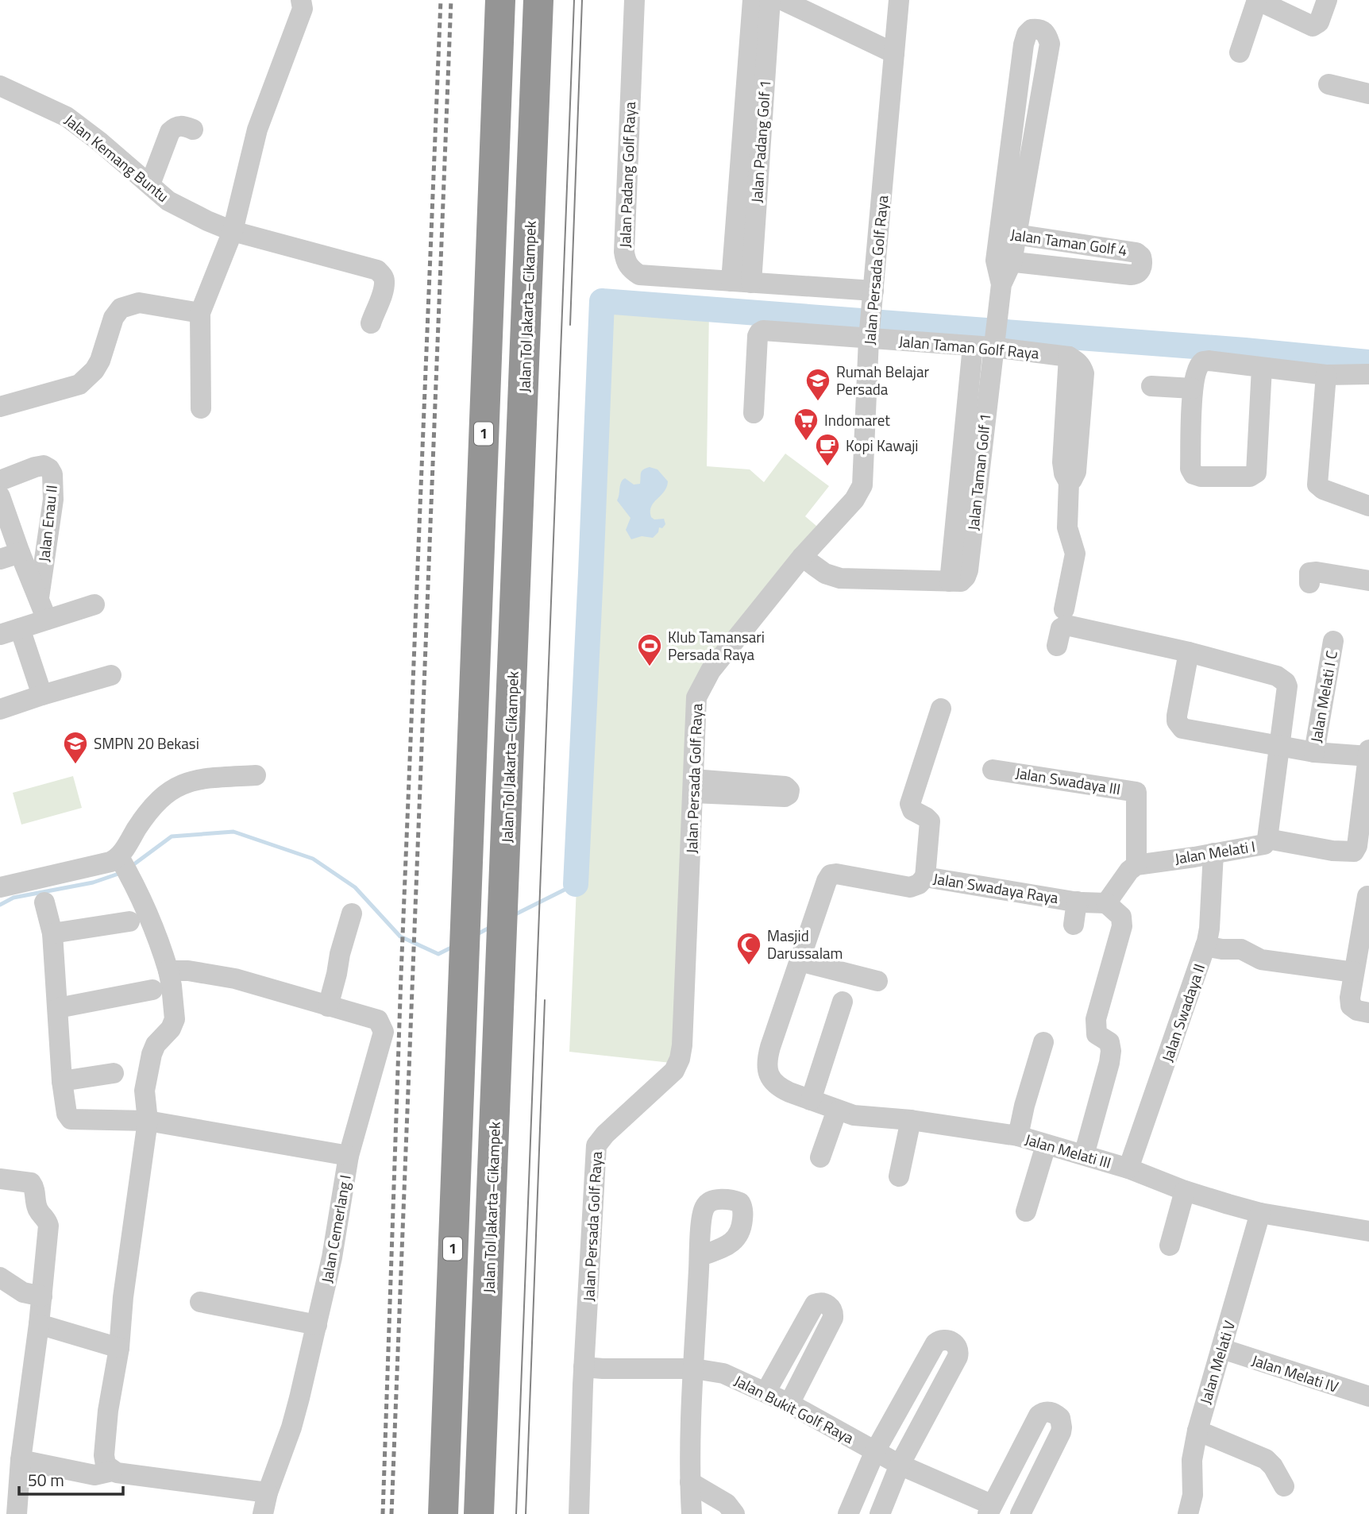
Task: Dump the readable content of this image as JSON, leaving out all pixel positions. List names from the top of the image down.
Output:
{
  "streets": {
    "highway": ["Jalan Tol Jakarta–Cikampek", "1"],
    "street": [
      "Jalan Padang Golf 1",
      "Jalan Kemang Buntu",
      "Jalan Padang Golf Raya",
      "Jalan Taman Golf 4",
      "Jalan Persada Golf Raya",
      "Jalan Taman Golf Raya",
      "Jalan Taman Golf 1",
      "Jalan Enau II",
      "Jalan Melati I C",
      "Jalan Swadaya III",
      "Jalan Melati I",
      "Jalan Swadaya Raya",
      "Jalan Swadaya II",
      "Jalan Melati III",
      "Jalan Cemerlang I",
      "Jalan Melati V",
      "Jalan Melati IV",
      "Jalan Bukit Golf Raya"
    ]
  },
  "crossings": [
    ["Jalan Padang Golf 1", "Jalan Padang Golf Raya"],
    ["Jalan Padang Golf Raya", "Jalan Persada Golf Raya"],
    ["Jalan Taman Golf 4", "Jalan Taman Golf 1"],
    ["Jalan Persada Golf Raya", "Jalan Taman Golf Raya"],
    ["Jalan Persada Golf Raya", "Jalan Taman Golf 1"],
    ["Jalan Persada Golf Raya", "Jalan Bukit Golf Raya"],
    ["Jalan Taman Golf Raya", "Jalan Taman Golf 1"],
    ["Jalan Swadaya III", "Jalan Melati I"],
    ["Jalan Melati I", "Jalan Swadaya II"],
    ["Jalan Swadaya Raya", "Jalan Melati III"],
    ["Jalan Swadaya II", "Jalan Melati III"],
    ["Jalan Melati III", "Jalan Melati V"],
    ["Jalan Melati V", "Jalan Melati IV"]
  ],
  "places": {
    "school or university": ["Rumah Belajar Persada", "SMPN 20 Bekasi"],
    "supermarket": ["Indomaret"],
    "cafe": ["Kopi Kawaji"],
    "sports": ["Klub Tamansari Persada Raya"],
    "mosque": ["Masjid Darussalam"]
  },
  "scale_bar": "50 m"
}
